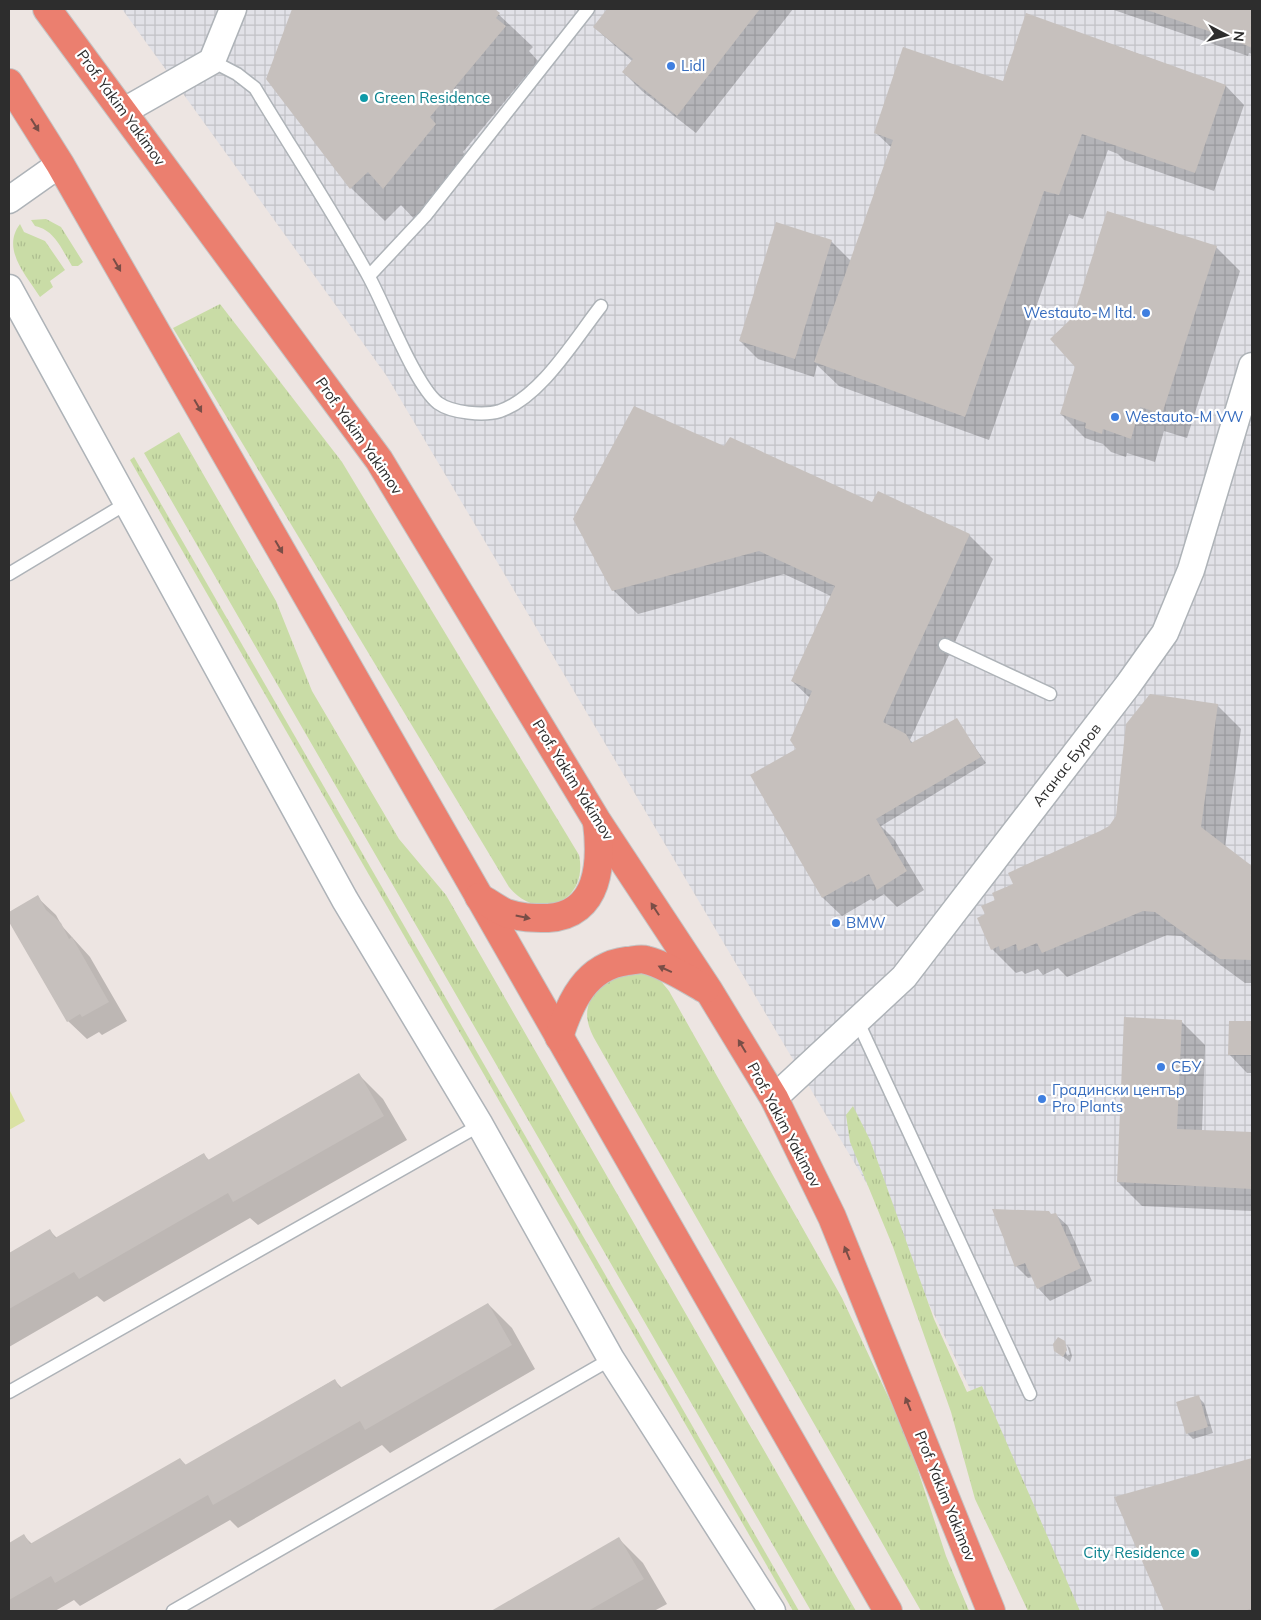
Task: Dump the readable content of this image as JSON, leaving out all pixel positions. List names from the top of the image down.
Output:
{
  "streets": {
    "highway": ["Prof. Yakim Yakimov"],
    "street": ["Атанас Буров"]
  },
  "crossings": [
    ["Prof. Yakim Yakimov", "Атанас Буров"]
  ],
  "places": [
    "Lidl",
    "Green Residence",
    "Westauto-M ltd.",
    "Westauto-M VW",
    "BMW",
    "СБУ",
    "Градински център Pro Plants",
    "City Residence"
  ],
  "north": "right"
}
